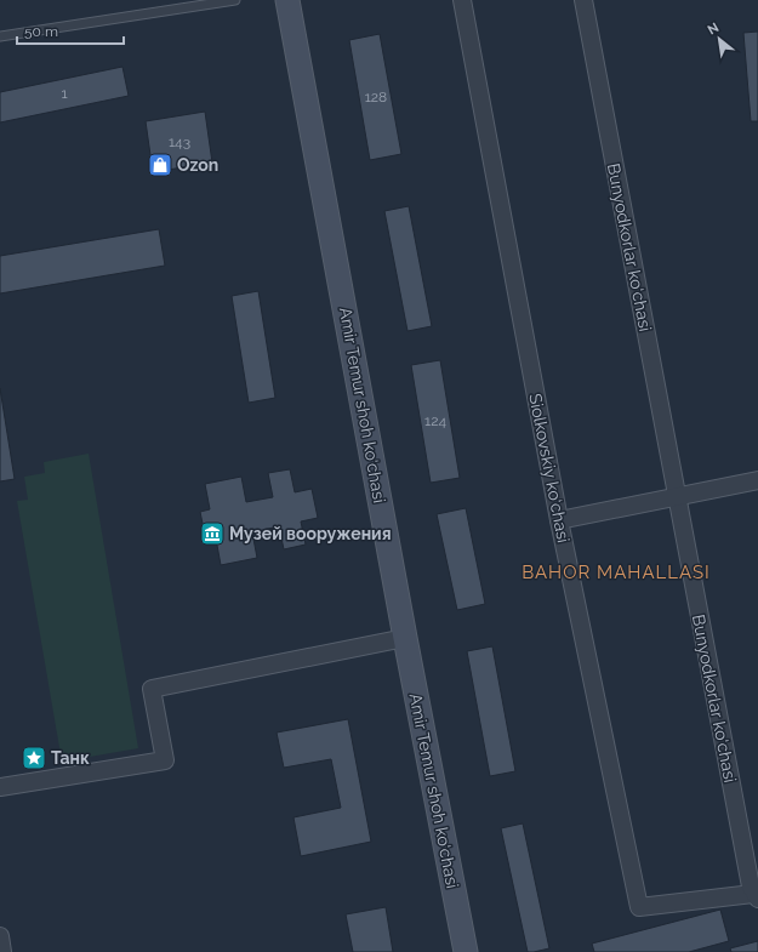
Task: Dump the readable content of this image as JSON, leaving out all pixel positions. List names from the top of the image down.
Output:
{
  "streets": {
    "main road": ["Amir Temur shoh ko‘chasi"],
    "street": ["Bunyodkorlar ko‘chasi", "Siolkovskiy ko‘chasi"]
  },
  "crossings": [
    ["Bunyodkorlar ko‘chasi", "Siolkovskiy ko‘chasi"]
  ],
  "districts": ["BAHOR MAHALLASI"],
  "places": {
    "shop": ["Ozon"],
    "museum": ["Музей вооружения"],
    "place": ["Танк"]
  },
  "house_numbers": [
    "1",
    "128",
    "143",
    "124"
  ],
  "scale_bar": "50 m",
  "north": "top left"
}
